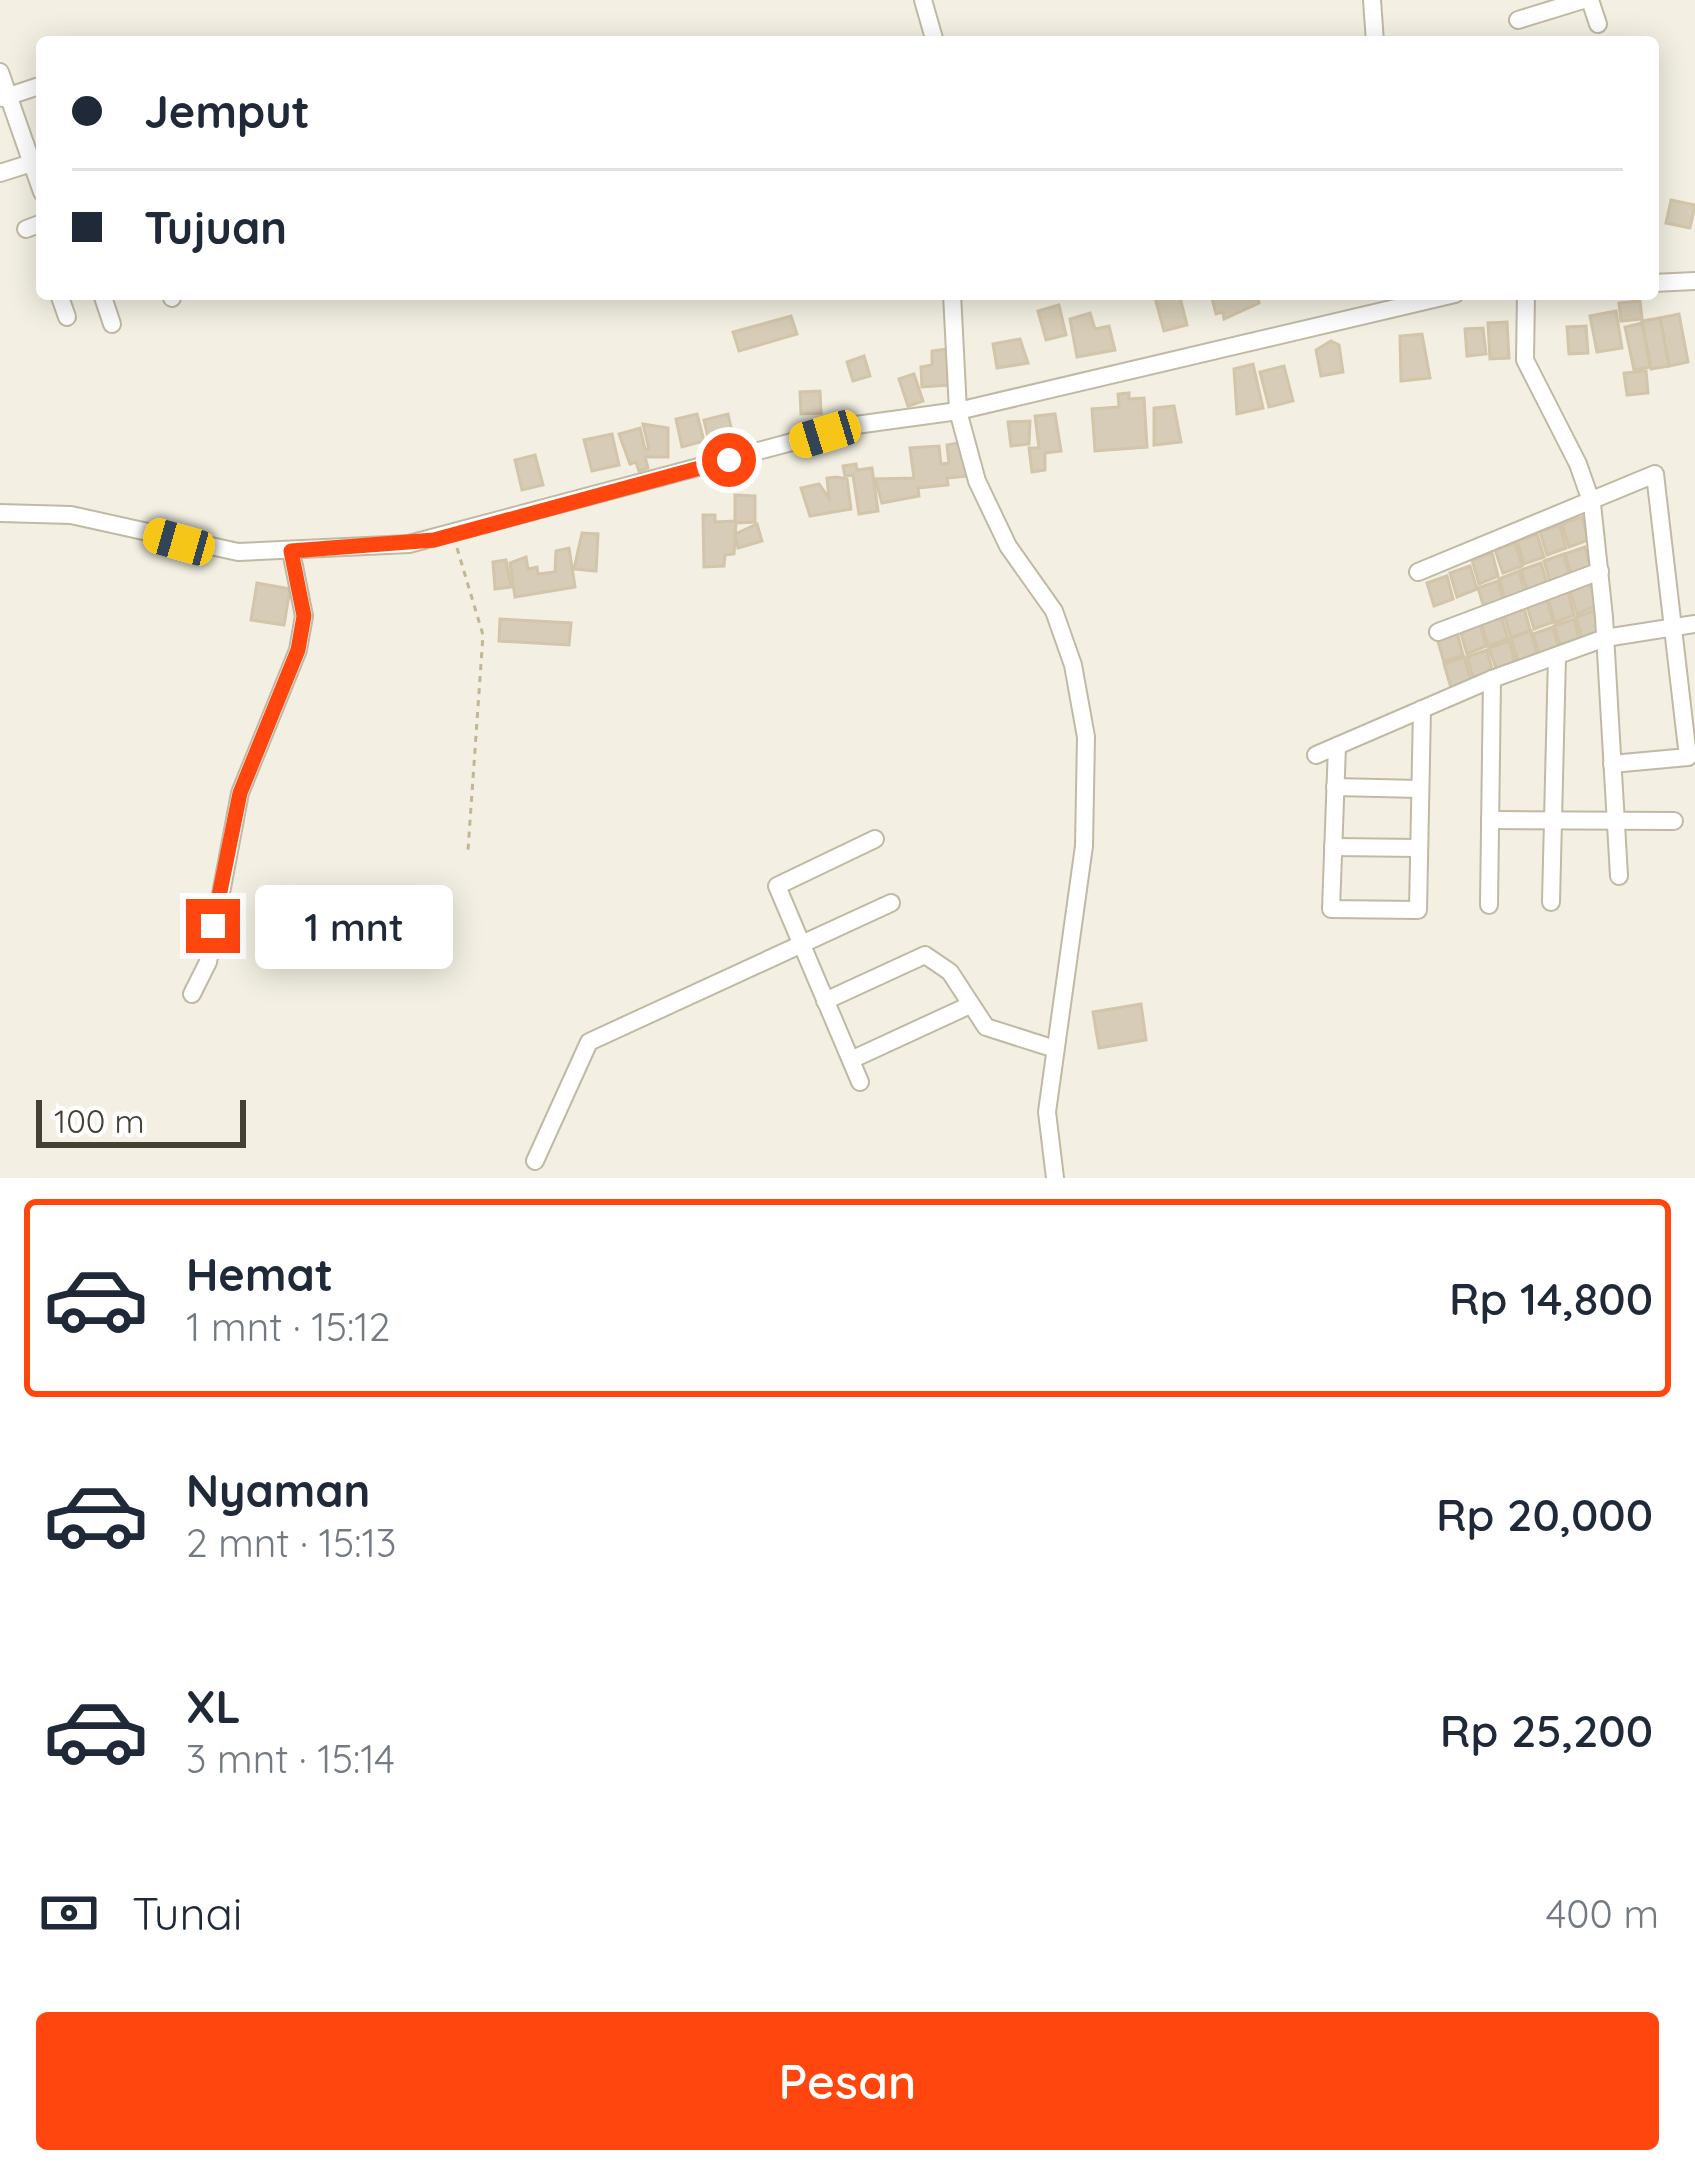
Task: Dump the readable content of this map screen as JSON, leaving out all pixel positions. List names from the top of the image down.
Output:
{
  "scale_bar": "100 m",
  "page": {
    "banner": ["Jemput", "Tujuan"],
    "bubble": "1 mnt",
    "scale": "100 m",
    "list": [
      {
        "name": "Hemat",
        "note": "1 mnt · 15:12",
        "value": "Rp 14,800"
      },
      {
        "name": "Nyaman",
        "note": "2 mnt · 15:13",
        "value": "Rp 20,000"
      },
      {
        "name": "XL",
        "note": "3 mnt · 15:14",
        "value": "Rp 25,200"
      }
    ],
    "pay": ["Tunai", "400 m"],
    "buttons": "Pesan"
  }
}
